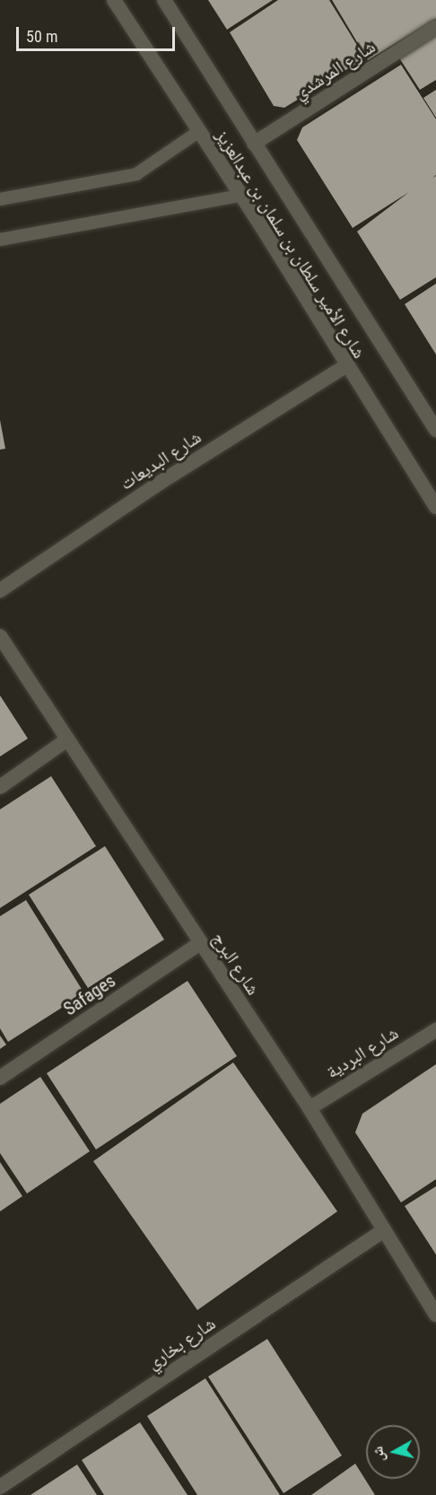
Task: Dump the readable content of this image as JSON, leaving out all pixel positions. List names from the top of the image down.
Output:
{
  "streets": {
    "street": [
      "شارع المرشدي",
      "شارع الأمير سلطان بن سلمان بن عبدالعزيز",
      "شارع البديعات",
      "شارع البرج",
      "Safages",
      "شارع البردية",
      "شارع بخاري"
    ]
  },
  "crossings": [
    ["شارع المرشدي", "شارع الأمير سلطان بن سلمان بن عبدالعزيز"],
    ["شارع الأمير سلطان بن سلمان بن عبدالعزيز", "شارع البديعات"],
    ["شارع البرج", "Safages"],
    ["شارع البرج", "شارع البردية"],
    ["شارع البرج", "شارع بخاري"]
  ],
  "scale_bar": "50 m",
  "north": "left"
}
